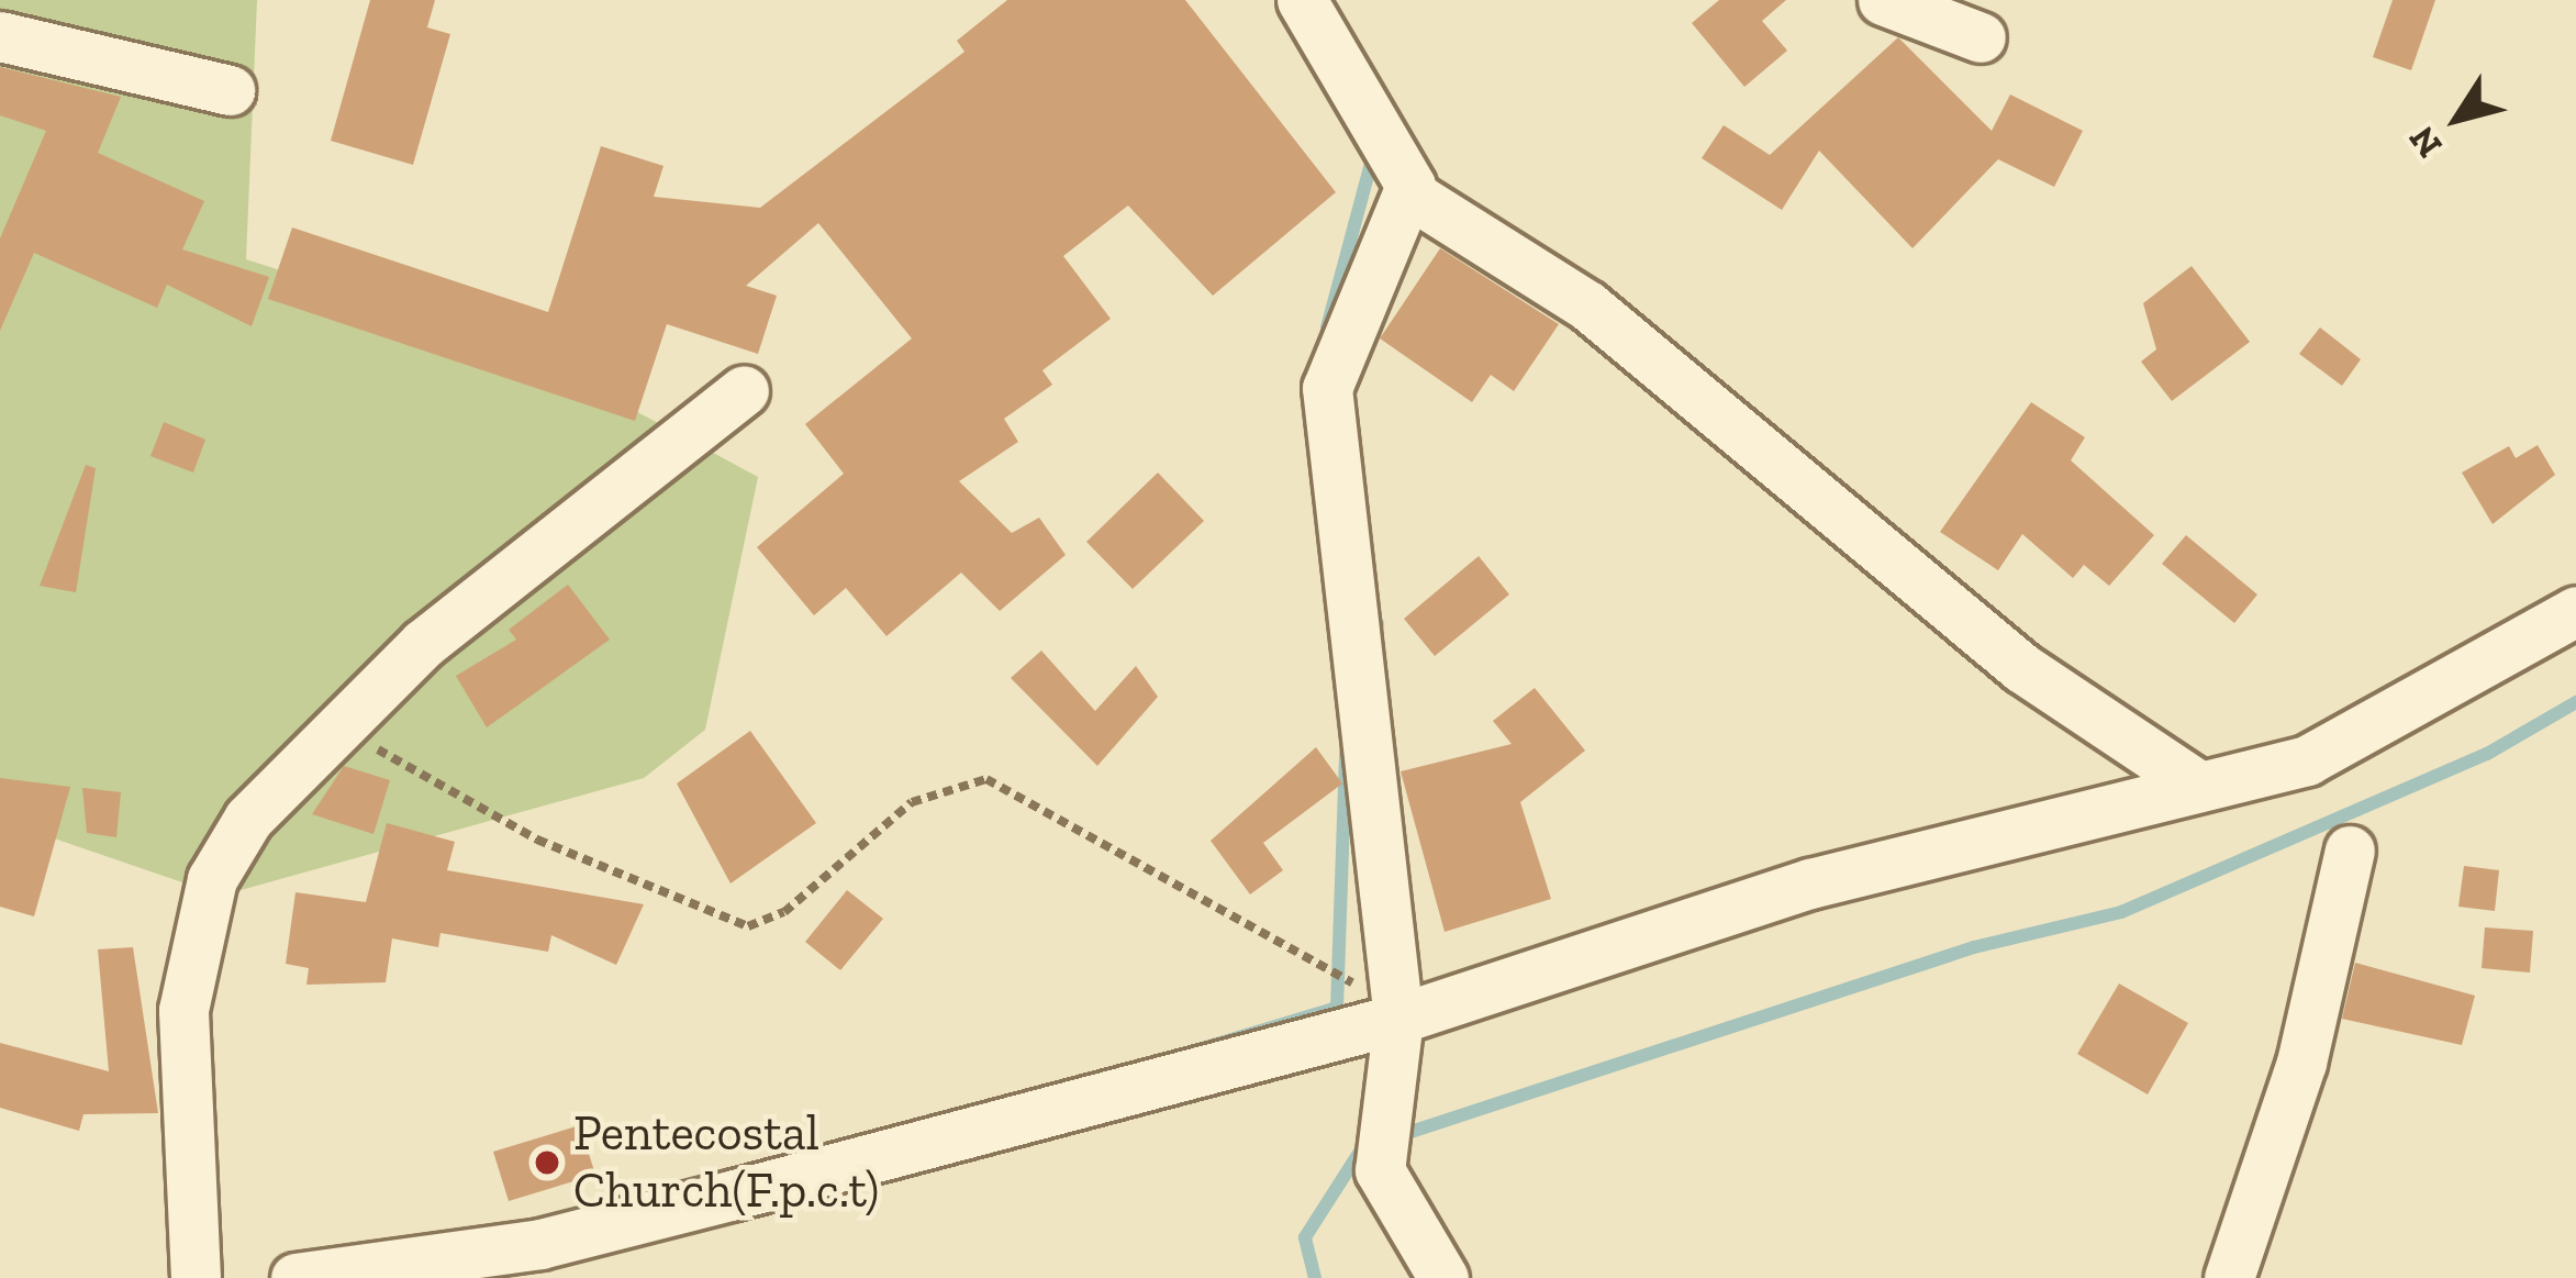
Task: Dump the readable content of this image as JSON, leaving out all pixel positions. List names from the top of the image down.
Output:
{
  "places": ["Pentecostal Church(F.p.c.t)"],
  "north": "bottom left"
}
